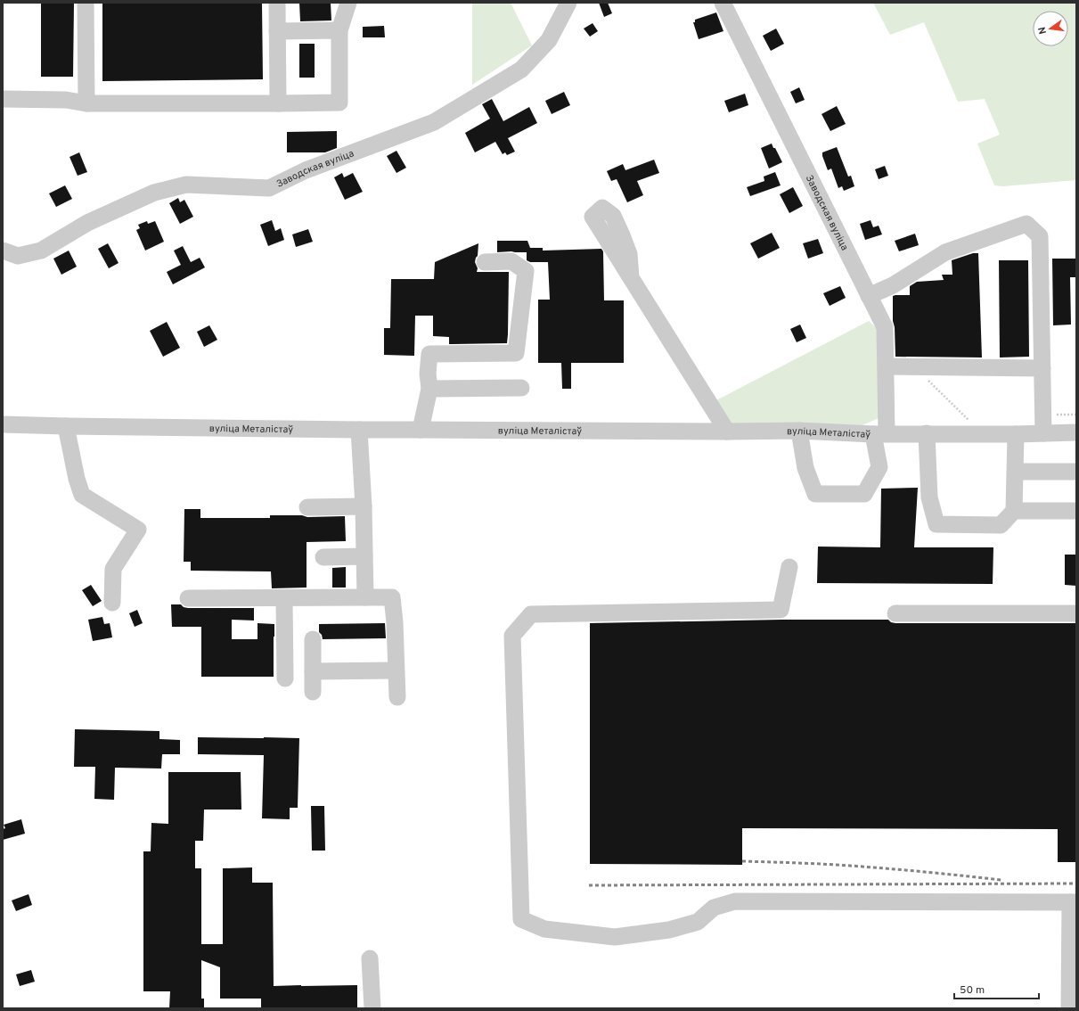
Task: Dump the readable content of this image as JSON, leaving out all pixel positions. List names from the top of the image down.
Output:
{
  "streets": {
    "street": ["Заводская вуліца", "вуліца Металістаў"]
  },
  "crossings": [
    ["Заводская вуліца", "вуліца Металістаў"]
  ],
  "scale_bar": "50 m",
  "north": "left"
}
